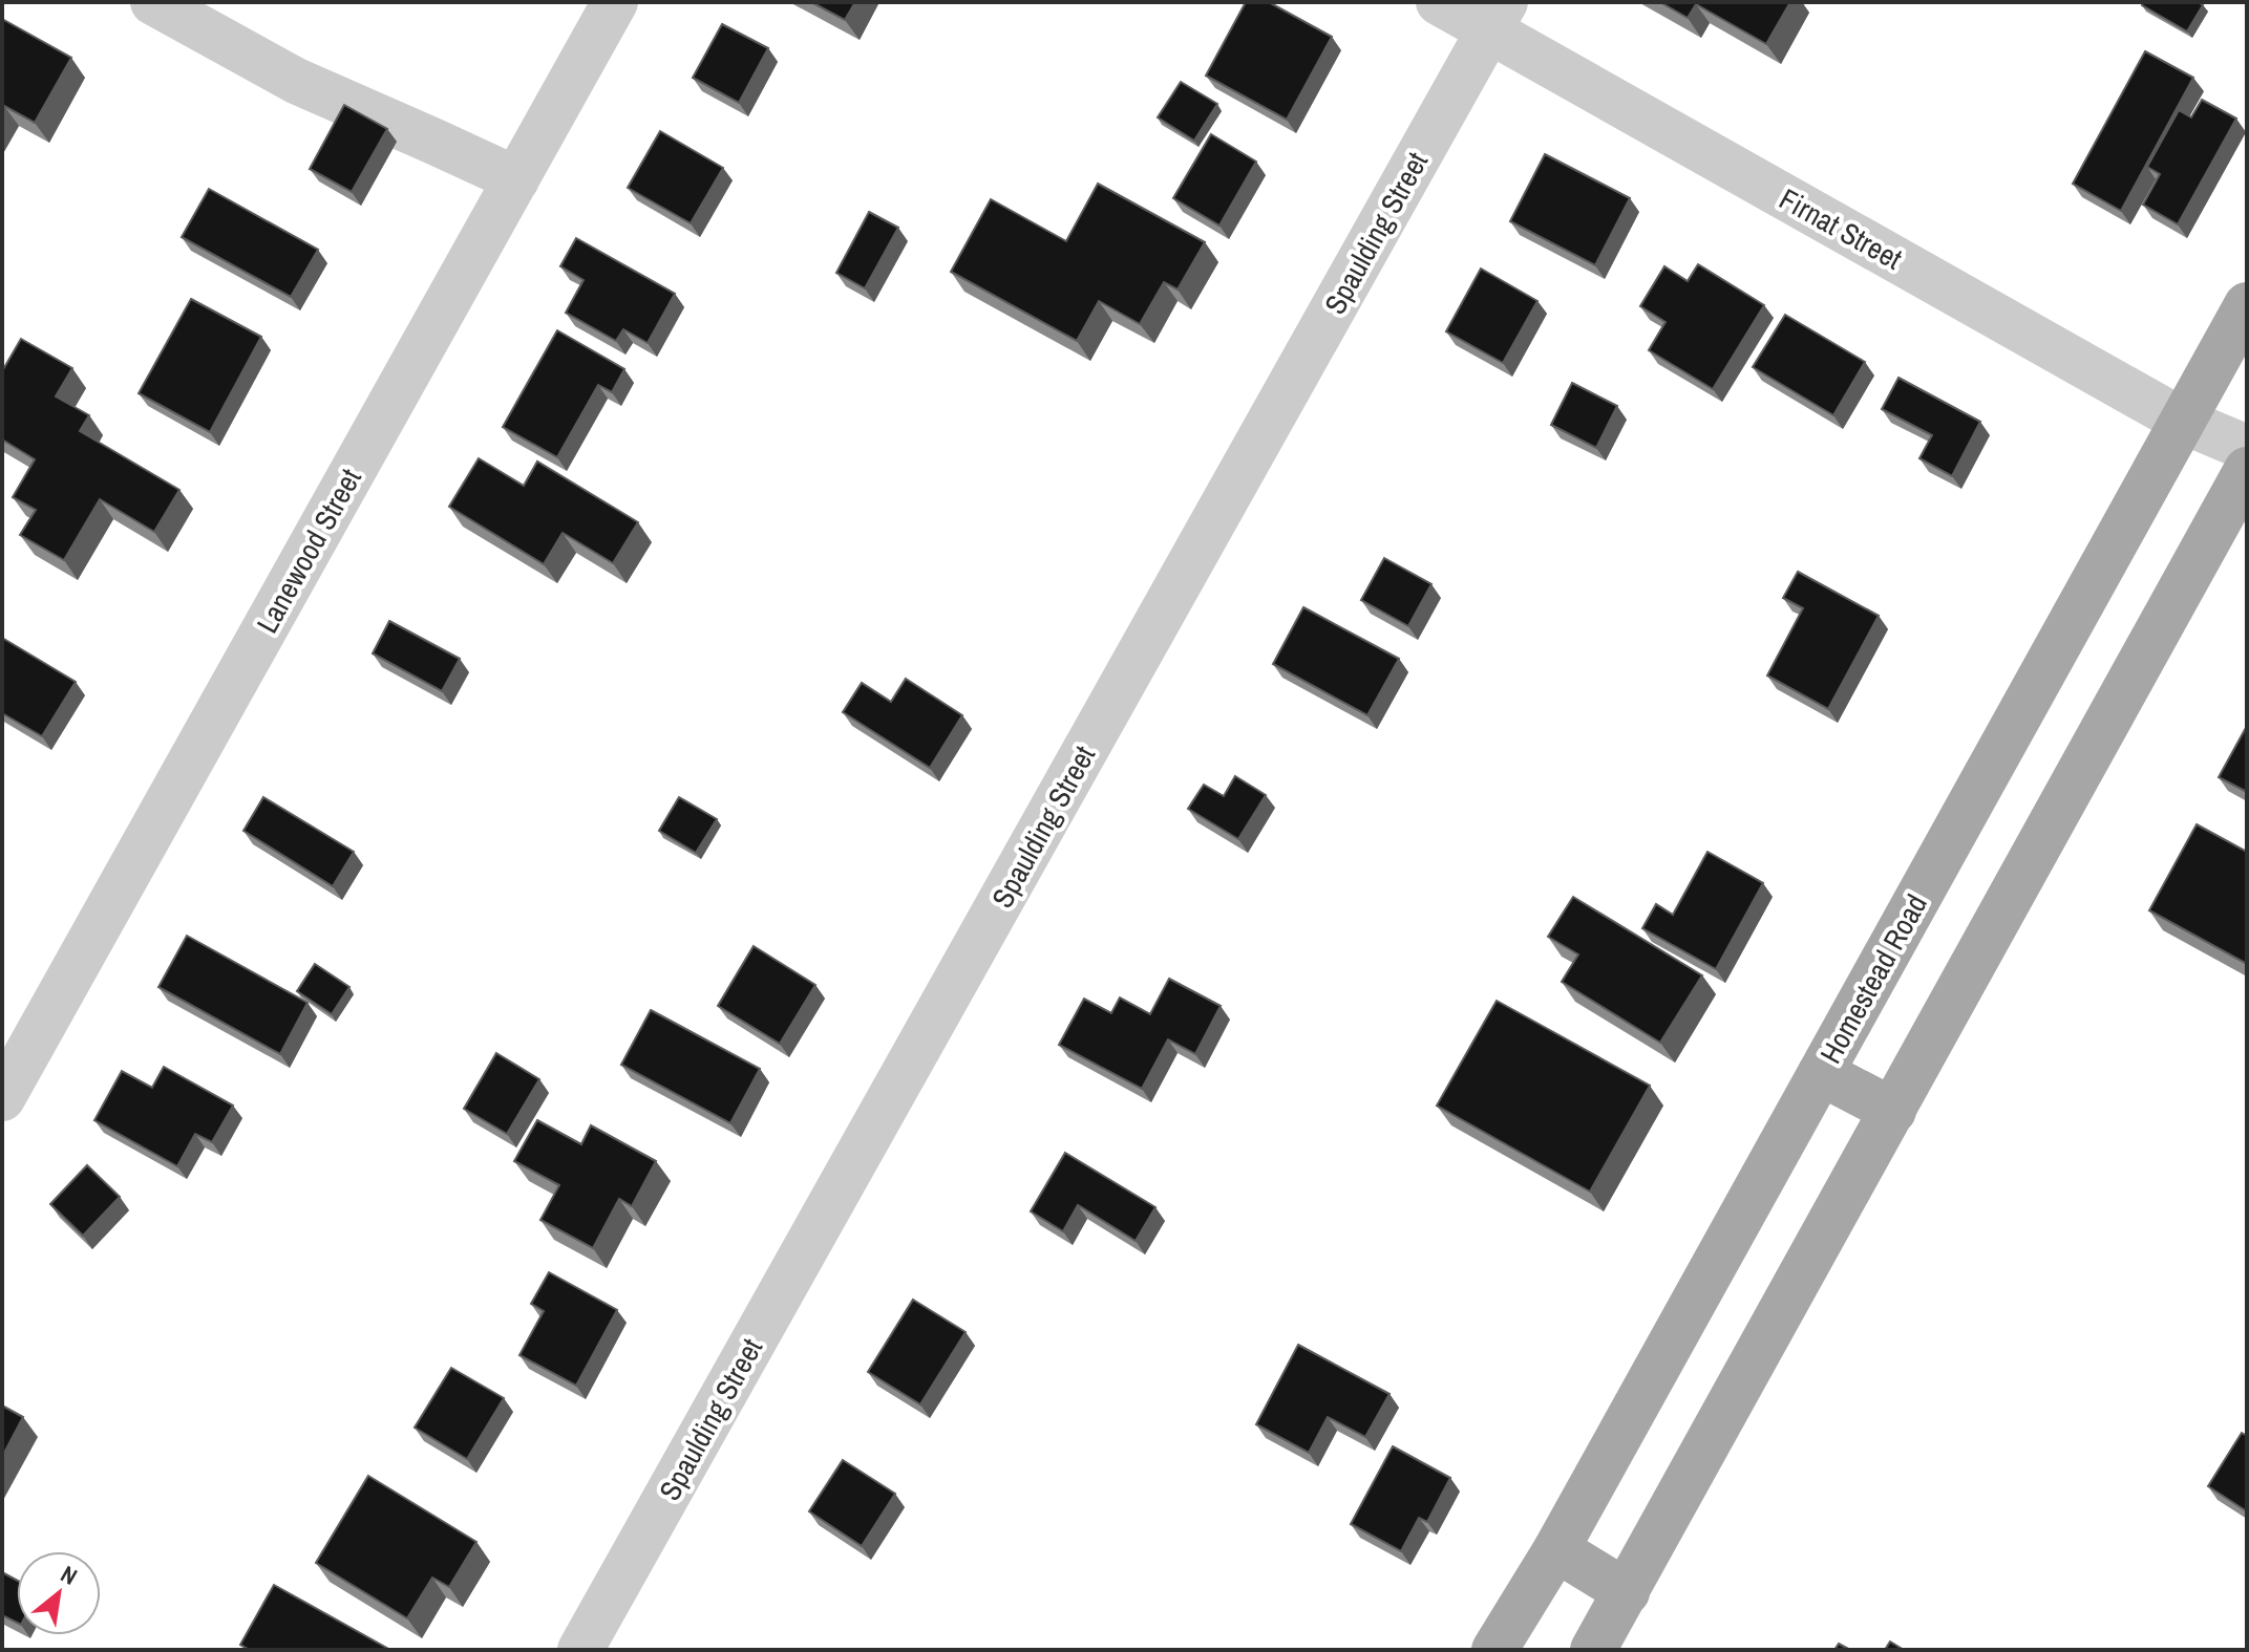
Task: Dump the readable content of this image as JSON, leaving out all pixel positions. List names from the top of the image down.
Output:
{
  "streets": {
    "main road": ["Homestead Road"],
    "street": ["Firnat Street", "Spaulding Street", "Lanewood Street"]
  },
  "crossings": [
    ["Firnat Street", "Spaulding Street"],
    ["Firnat Street", "Homestead Road"]
  ],
  "north": "top right"
}
